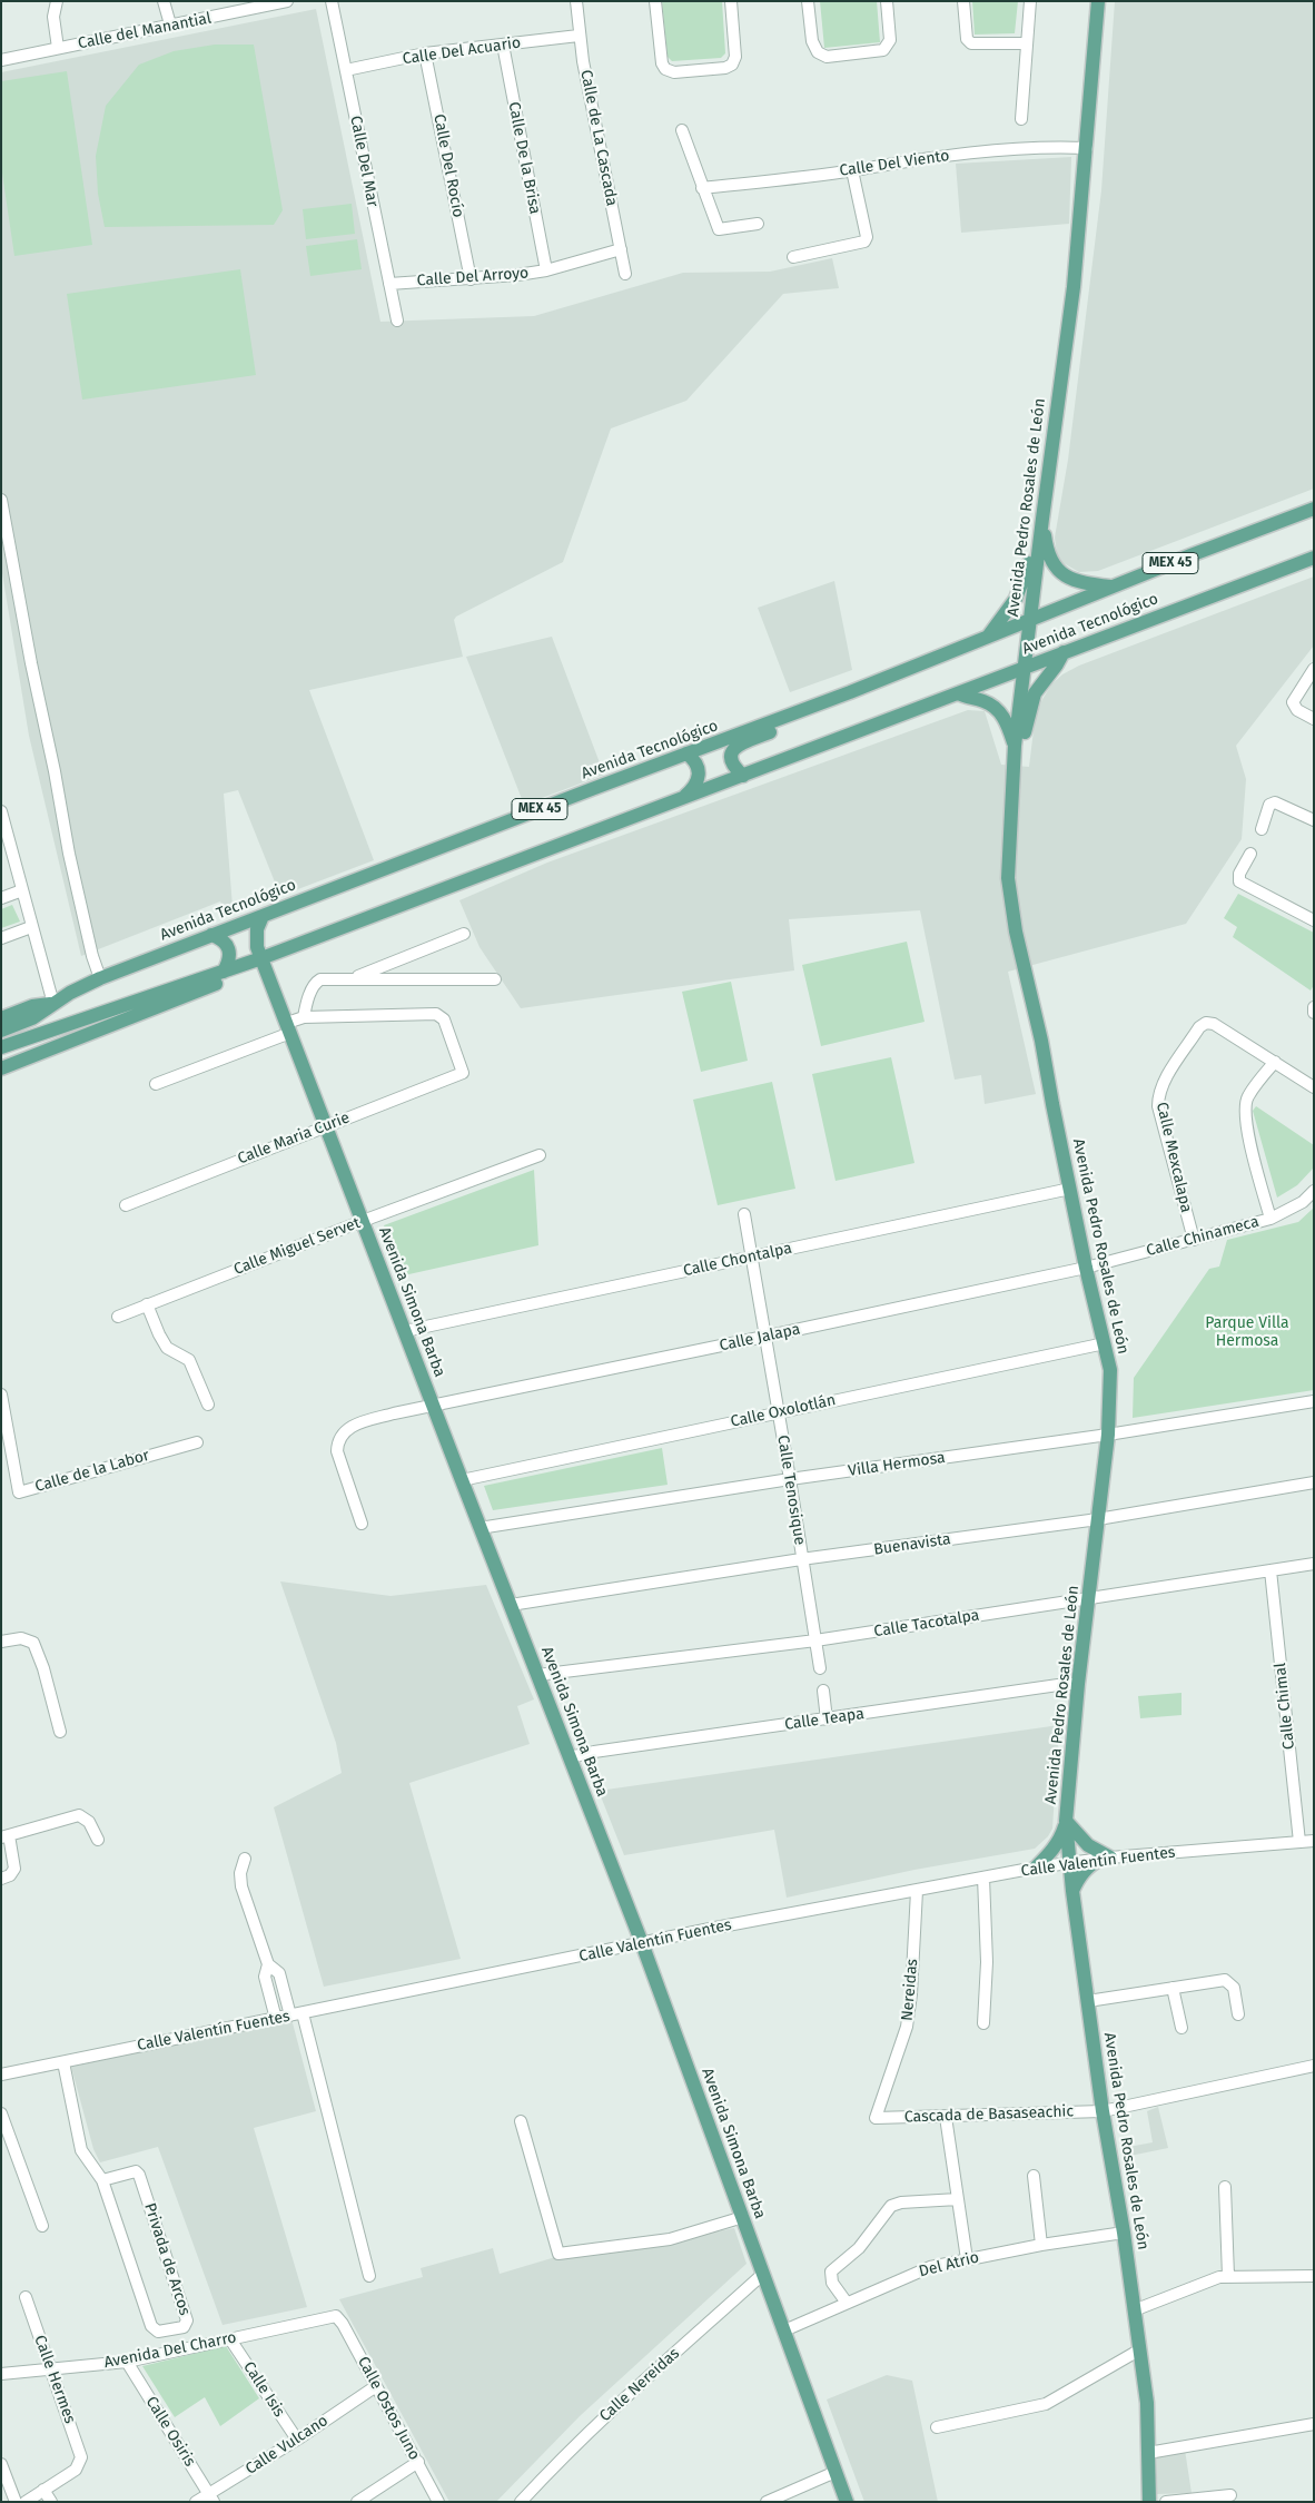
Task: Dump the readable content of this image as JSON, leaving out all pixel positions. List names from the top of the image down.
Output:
{
  "streets": {
    "main road": [
      "Avenida Pedro Rosales de León",
      "MEX 45",
      "Avenida Tecnológico",
      "Avenida Simona Barba"
    ],
    "street": [
      "Calle del Manantial",
      "Calle Del Acuario",
      "Calle de La Cascada",
      "Calle De la Brisa",
      "Calle Del Mar",
      "Calle Del Viento",
      "Calle Del Rocío",
      "Calle Del Arroyo",
      "Calle Maria Curie",
      "Calle Mexcalapa",
      "Calle Chinameca",
      "Calle Miguel Servet",
      "Calle Chontalpa",
      "Calle Jalapa",
      "Calle Oxolotlán",
      "Villa Hermosa",
      "Calle de la Labor",
      "Calle Tenosique",
      "Buenavista",
      "Calle Tacotalpa",
      "Calle Chimal",
      "Calle Teapa",
      "Calle Valentín Fuentes",
      "Nereidas",
      "Cascada de Basaseachic",
      "Privada de Arcos",
      "Del Atrio",
      "Avenida Del Charro",
      "Calle Hermes",
      "Calle Nereidas",
      "Calle Isis",
      "Calle Ostos Juno",
      "Calle Osiris",
      "Calle Vulcano"
    ]
  },
  "crossings": [
    ["Calle Del Acuario", "Calle de La Cascada"],
    ["Calle Del Acuario", "Calle De la Brisa"],
    ["Calle Del Acuario", "Calle Del Mar"],
    ["Calle Del Acuario", "Calle Del Rocío"],
    ["Calle de La Cascada", "Calle Del Arroyo"],
    ["Calle De la Brisa", "Calle Del Arroyo"],
    ["Calle Del Mar", "Calle Del Arroyo"],
    ["Calle Del Viento", "Avenida Pedro Rosales de León"],
    ["Calle Del Rocío", "Calle Del Arroyo"],
    ["Avenida Pedro Rosales de León", "Avenida Tecnológico"],
    ["Avenida Pedro Rosales de León", "Calle Chinameca"],
    ["Avenida Pedro Rosales de León", "Calle Chontalpa"],
    ["Avenida Pedro Rosales de León", "Calle Jalapa"],
    ["Avenida Pedro Rosales de León", "Calle Oxolotlán"],
    ["Avenida Pedro Rosales de León", "Villa Hermosa"],
    ["Avenida Pedro Rosales de León", "Buenavista"],
    ["Avenida Pedro Rosales de León", "Calle Tacotalpa"],
    ["Avenida Pedro Rosales de León", "Calle Teapa"],
    ["Avenida Pedro Rosales de León", "Calle Valentín Fuentes"],
    ["Avenida Pedro Rosales de León", "Cascada de Basaseachic"],
    ["Avenida Pedro Rosales de León", "Del Atrio"],
    ["Avenida Tecnológico", "Avenida Simona Barba"],
    ["Calle Maria Curie", "Avenida Simona Barba"],
    ["Calle Mexcalapa", "Calle Chinameca"],
    ["Calle Chinameca", "Calle Jalapa"],
    ["Calle Miguel Servet", "Avenida Simona Barba"],
    ["Calle Chontalpa", "Avenida Simona Barba"],
    ["Calle Chontalpa", "Calle Tenosique"],
    ["Avenida Simona Barba", "Calle Jalapa"],
    ["Avenida Simona Barba", "Calle Oxolotlán"],
    ["Avenida Simona Barba", "Villa Hermosa"],
    ["Avenida Simona Barba", "Buenavista"],
    ["Avenida Simona Barba", "Calle Tacotalpa"],
    ["Avenida Simona Barba", "Calle Teapa"],
    ["Avenida Simona Barba", "Calle Valentín Fuentes"],
    ["Avenida Simona Barba", "Del Atrio"],
    ["Avenida Simona Barba", "Calle Nereidas"],
    ["Calle Jalapa", "Calle Tenosique"],
    ["Calle Oxolotlán", "Calle Tenosique"],
    ["Villa Hermosa", "Calle Tenosique"],
    ["Calle Tenosique", "Buenavista"],
    ["Calle Tenosique", "Calle Tacotalpa"],
    ["Calle Tacotalpa", "Calle Chimal"],
    ["Calle Chimal", "Calle Valentín Fuentes"],
    ["Calle Valentín Fuentes", "Nereidas"],
    ["Calle Valentín Fuentes", "Privada de Arcos"],
    ["Nereidas", "Cascada de Basaseachic"],
    ["Avenida Del Charro", "Calle Hermes"],
    ["Avenida Del Charro", "Calle Isis"],
    ["Avenida Del Charro", "Calle Ostos Juno"],
    ["Avenida Del Charro", "Calle Osiris"],
    ["Calle Isis", "Calle Vulcano"],
    ["Calle Ostos Juno", "Calle Vulcano"],
    ["Calle Osiris", "Calle Vulcano"]
  ],
  "parks": ["Parque Villa Hermosa"]
}
